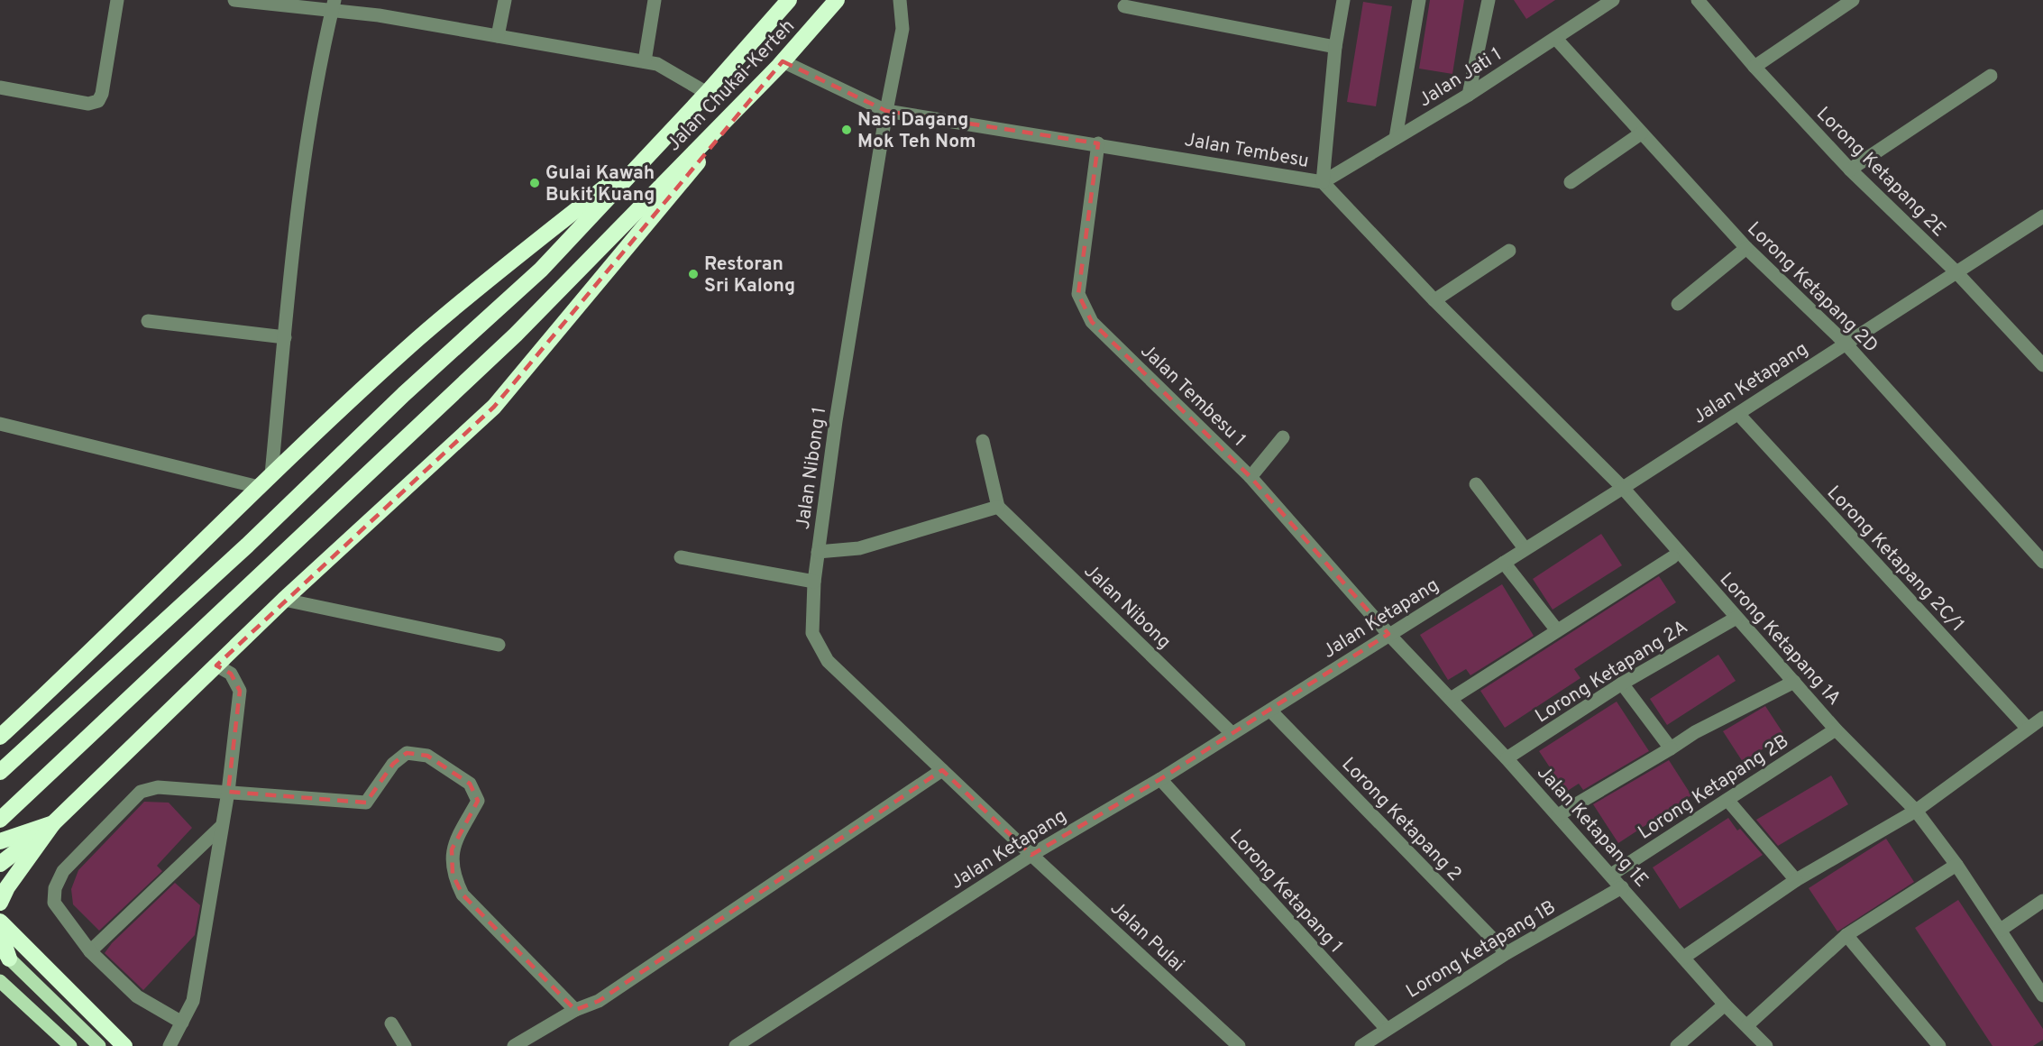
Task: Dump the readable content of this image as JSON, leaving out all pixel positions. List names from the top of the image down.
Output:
{
  "streets": {
    "highway": ["Jalan Chukai-Kerteh"],
    "street": [
      "Jalan Jati 1",
      "Jalan Tembesu",
      "Lorong Ketapang 2E",
      "Lorong Ketapang 2D",
      "Jalan Ketapang",
      "Jalan Tembesu 1",
      "Jalan Nibong 1",
      "Lorong Ketapang 2C/1",
      "Jalan Nibong",
      "Lorong Ketapang 1A",
      "Lorong Ketapang 2A",
      "Lorong Ketapang 2B",
      "Lorong Ketapang 2",
      "Jalan Ketapang 1E",
      "Lorong Ketapang 1",
      "Jalan Pulai",
      "Lorong Ketapang 1B"
    ]
  },
  "crossings": [
    ["Jalan Jati 1", "Jalan Tembesu"],
    ["Jalan Jati 1", "Lorong Ketapang 2D"],
    ["Jalan Chukai-Kerteh", "Jalan Tembesu"],
    ["Jalan Tembesu", "Jalan Ketapang"],
    ["Jalan Tembesu", "Jalan Tembesu 1"],
    ["Jalan Tembesu", "Jalan Nibong 1"],
    ["Jalan Tembesu", "Lorong Ketapang 1A"],
    ["Lorong Ketapang 2E", "Jalan Ketapang"],
    ["Lorong Ketapang 2D", "Jalan Ketapang"],
    ["Jalan Ketapang", "Jalan Tembesu 1"],
    ["Jalan Ketapang", "Jalan Nibong 1"],
    ["Jalan Ketapang", "Lorong Ketapang 2C/1"],
    ["Jalan Ketapang", "Jalan Nibong"],
    ["Jalan Ketapang", "Lorong Ketapang 1A"],
    ["Jalan Ketapang", "Lorong Ketapang 2"],
    ["Jalan Ketapang", "Jalan Ketapang 1E"],
    ["Jalan Ketapang", "Lorong Ketapang 1"],
    ["Jalan Ketapang", "Jalan Pulai"],
    ["Jalan Tembesu 1", "Jalan Ketapang 1E"],
    ["Jalan Nibong 1", "Jalan Pulai"],
    ["Lorong Ketapang 1A", "Lorong Ketapang 2A"],
    ["Lorong Ketapang 1A", "Lorong Ketapang 2B"],
    ["Lorong Ketapang 2A", "Jalan Ketapang 1E"],
    ["Lorong Ketapang 2B", "Jalan Ketapang 1E"],
    ["Lorong Ketapang 2", "Lorong Ketapang 1B"],
    ["Jalan Ketapang 1E", "Lorong Ketapang 1B"],
    ["Lorong Ketapang 1", "Lorong Ketapang 1B"]
  ],
  "places": ["Nasi Dagang Mok Teh Nom", "Gulai Kawah Bukit Kuang", "Restoran Sri Kalong"]
}
